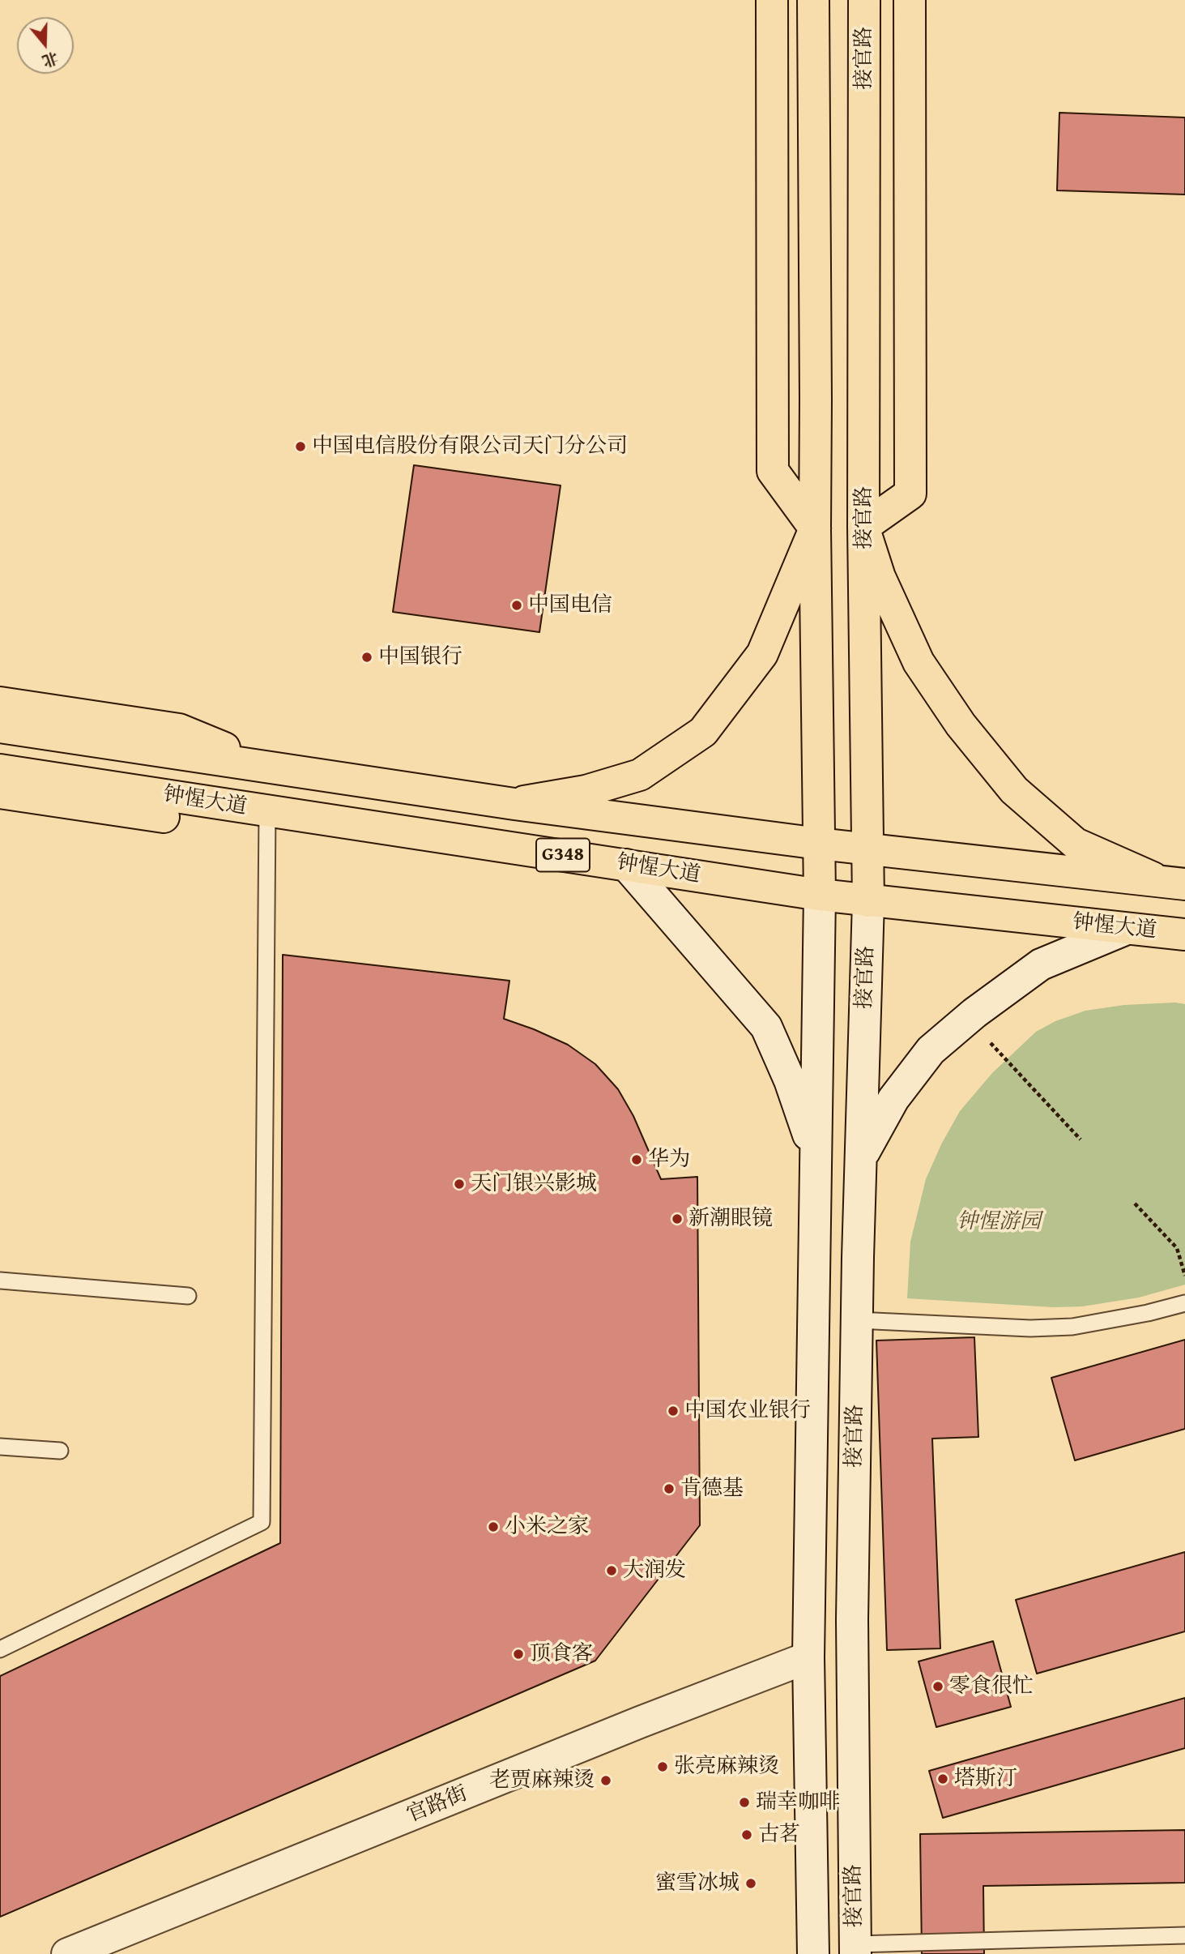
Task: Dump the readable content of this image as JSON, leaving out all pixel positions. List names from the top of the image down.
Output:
{
  "streets": {
    "main road": [
      "接官路",
      "钟惺大道",
      "G348",
      "官路街"
    ]
  },
  "crossings": [
    ["接官路", "钟惺大道"],
    ["接官路", "官路街"]
  ],
  "parks": ["钟惺游园"],
  "places": [
    "中国电信股份有限公司天门分公司",
    "中国电信",
    "中国银行",
    "华为",
    "天门银兴影城",
    "新潮眼镜",
    "中国农业银行",
    "肯德基",
    "小米之家",
    "大润发",
    "顶食客",
    "零食很忙",
    "张亮麻辣烫",
    "塔斯汀",
    "老贾麻辣烫",
    "瑞幸咖啡",
    "古茗",
    "蜜雪冰城"
  ],
  "north": "bottom"
}
